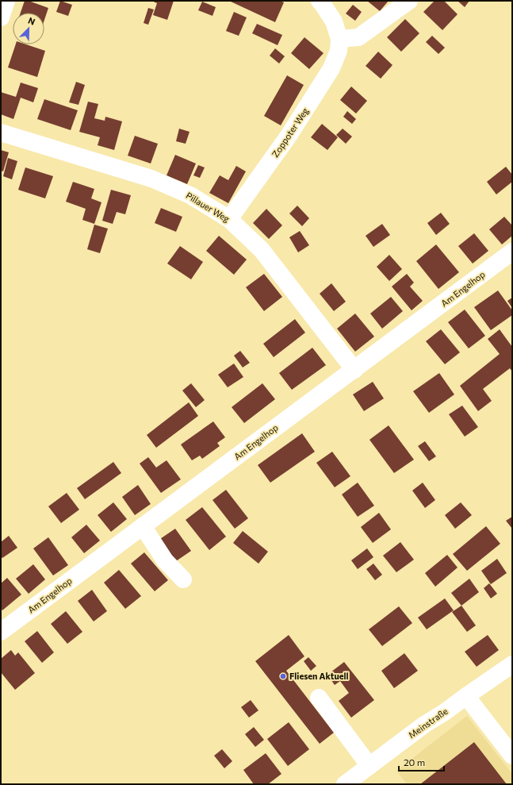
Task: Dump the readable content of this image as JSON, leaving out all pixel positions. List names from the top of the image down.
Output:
{
  "streets": {
    "street": [
      "Zoppoter Weg",
      "Pillauer Weg",
      "Am Engelhop",
      "Meinstraße"
    ]
  },
  "crossings": [
    ["Zoppoter Weg", "Pillauer Weg"],
    ["Pillauer Weg", "Am Engelhop"]
  ],
  "places": ["Fliesen Aktuell"],
  "scale_bar": "20 m",
  "north": "top right"
}
